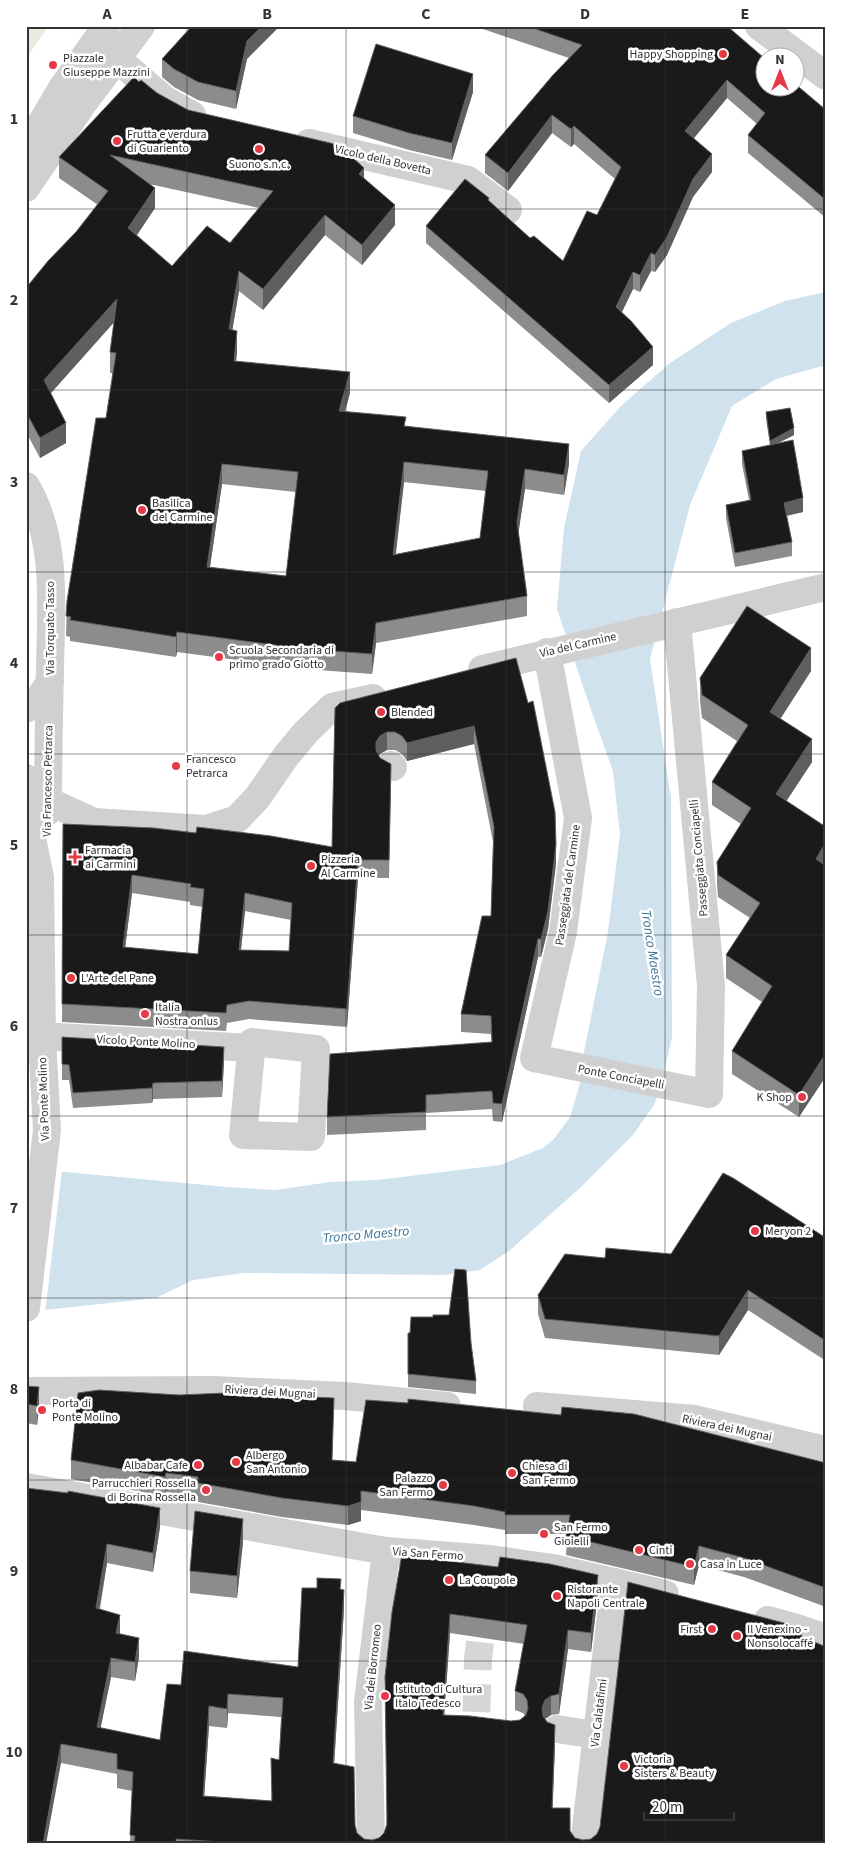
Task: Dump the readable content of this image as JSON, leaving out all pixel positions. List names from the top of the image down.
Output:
{
  "streets": {
    "street": [
      "Vicolo della Bovetta",
      "Via Torquato Tasso",
      "Via del Carmine",
      "Via Francesco Petrarca",
      "Passeggiata Conciapelli",
      "Passeggiata del Carmine",
      "Vicolo Ponte Molino",
      "Ponte Conciapelli",
      "Via Ponte Molino",
      "Riviera dei Mugnai",
      "Via San Fermo",
      "Via dei Borromeo",
      "Via Calatafimi"
    ]
  },
  "crossings": [
    ["Via Torquato Tasso", "Via Francesco Petrarca"],
    ["Via del Carmine", "Passeggiata Conciapelli"],
    ["Via del Carmine", "Passeggiata del Carmine"],
    ["Via Francesco Petrarca", "Vicolo Ponte Molino"],
    ["Via Francesco Petrarca", "Via Ponte Molino"],
    ["Passeggiata Conciapelli", "Ponte Conciapelli"],
    ["Passeggiata del Carmine", "Ponte Conciapelli"],
    ["Vicolo Ponte Molino", "Via Ponte Molino"],
    ["Via San Fermo", "Via dei Borromeo"],
    ["Via San Fermo", "Via Calatafimi"]
  ],
  "water": ["Tronco Maestro"],
  "places": {
    "other": [
      "Happy Shopping",
      "Piazzale Giuseppe Mazzini",
      "Frutta e verdura di Guariento",
      "Suono s.n.c.",
      "Basilica del Carmine",
      "Scuola Secondaria di primo grado Giotto",
      "Blended",
      "Francesco Petrarca",
      "Pizzeria Al Carmine",
      "L'Arte del Pane",
      "Italia Nostra onlus",
      "K Shop",
      "Meryon 2",
      "Porta di Ponte Molino",
      "Albergo San Antonio",
      "Albabar Cafe",
      "Chiesa di San Fermo",
      "Palazzo San Fermo",
      "Parrucchieri Rossella di Borina Rossella",
      "San Fermo Gioielli",
      "Cinti",
      "Casa in Luce",
      "La Coupole",
      "Ristorante Napoli Centrale",
      "First",
      "Il Venexino - Nonsolocaffé",
      "Istituto di Cultura Italo Tedesco",
      "Victoria Sisters & Beauty"
    ],
    "health": ["Farmacia ai Carmini"]
  },
  "scale_bar": "20 m",
  "north": "top",
  "grid": {
    "columns": [
      "A",
      "B",
      "C",
      "D",
      "E"
    ],
    "rows": [
      "1",
      "2",
      "3",
      "4",
      "5",
      "6",
      "7",
      "8",
      "9",
      "10"
    ]
  }
}
